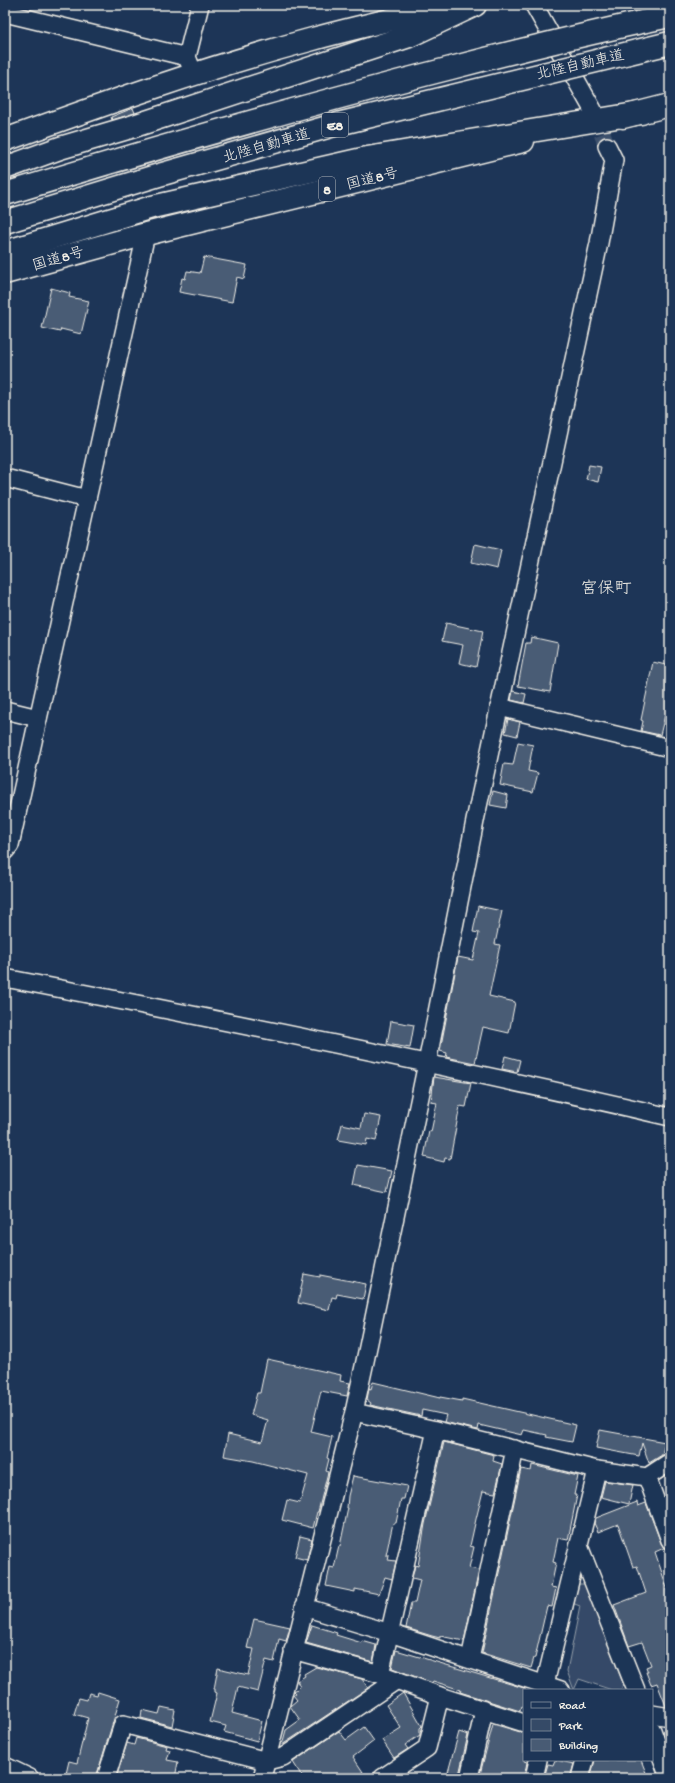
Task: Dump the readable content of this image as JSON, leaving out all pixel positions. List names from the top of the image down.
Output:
{
  "streets": {
    "highway": [
      "北陸自動車道",
      "E8",
      "国道8号",
      "8"
    ]
  },
  "districts": ["宮保町"],
  "legend": ["Road", "Park", "Building"]
}
